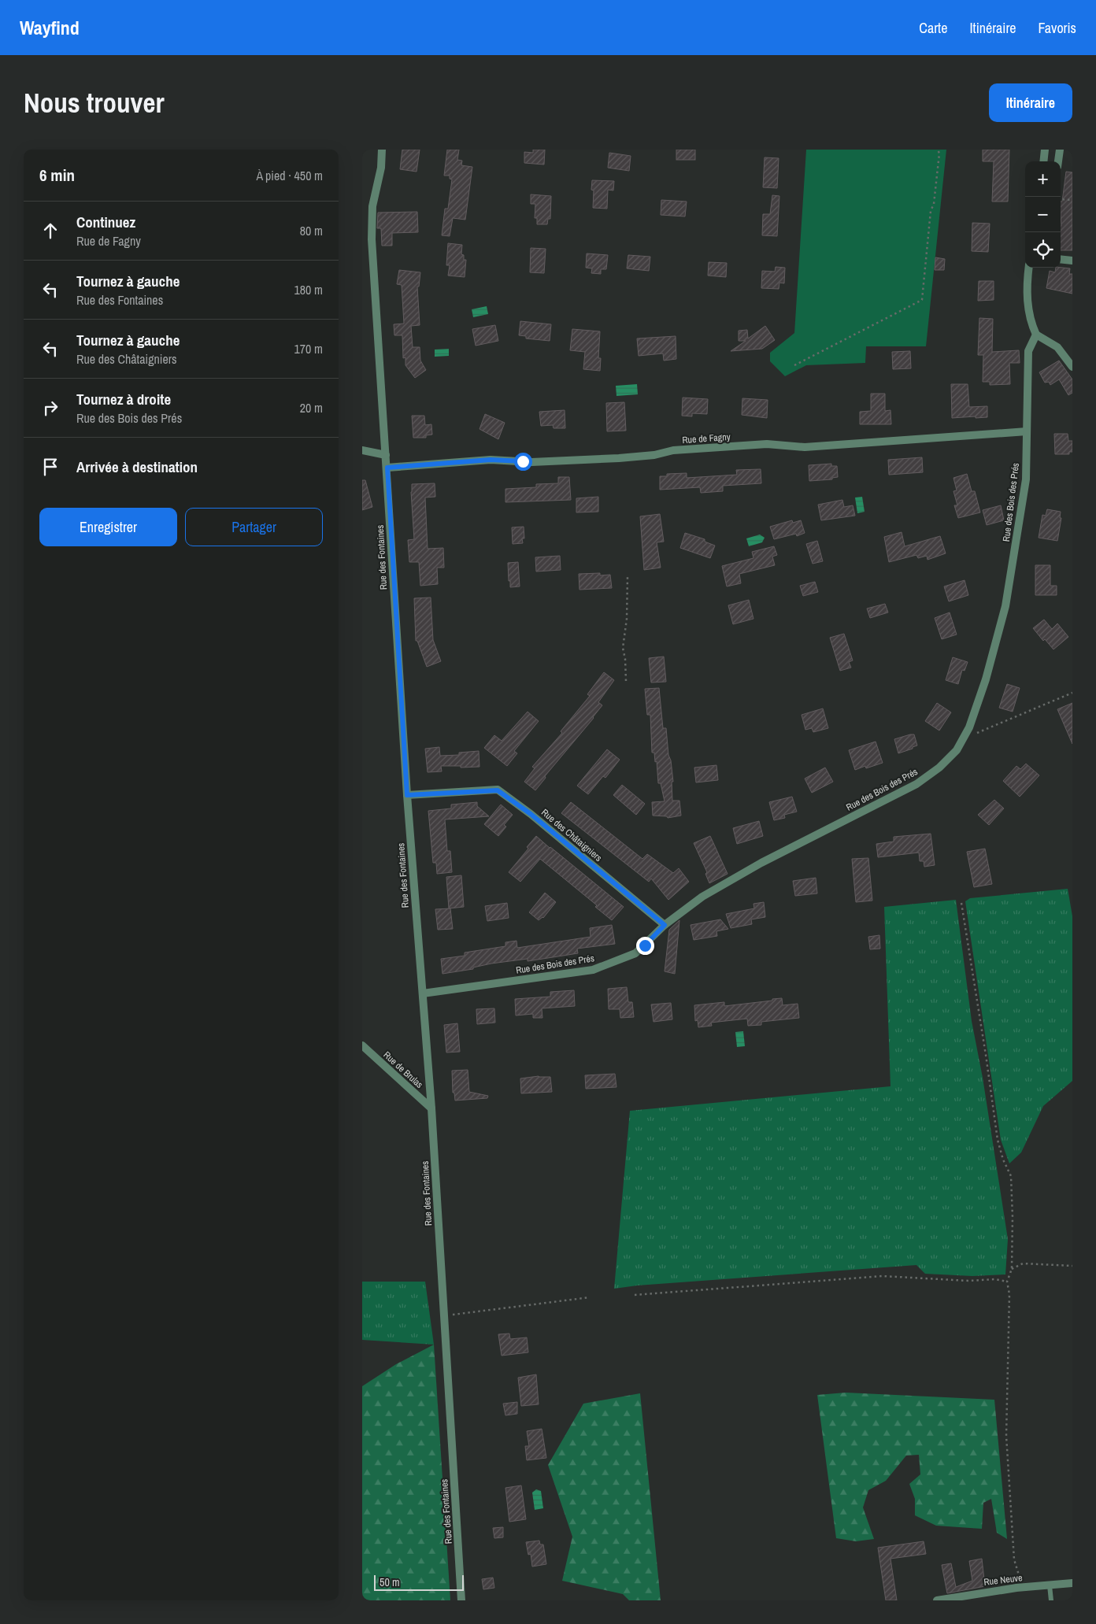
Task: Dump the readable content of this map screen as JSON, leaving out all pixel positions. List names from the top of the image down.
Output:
{
  "streets": {
    "street": [
      "Rue de Fagny",
      "Rue des Bois des Prés",
      "Rue des Fontaines",
      "Rue des Châtaigniers",
      "Rue de Brulas",
      "Rue Neuve"
    ]
  },
  "crossings": [
    ["Rue de Fagny", "Rue des Bois des Prés"],
    ["Rue de Fagny", "Rue des Fontaines"],
    ["Rue des Bois des Prés", "Rue des Fontaines"],
    ["Rue des Bois des Prés", "Rue des Châtaigniers"],
    ["Rue des Fontaines", "Rue des Châtaigniers"],
    ["Rue des Fontaines", "Rue de Brulas"]
  ],
  "scale_bar": "50 m",
  "page": {
    "header": "Wayfind",
    "nav": ["Carte", "Itinéraire", "Favoris"],
    "buttons": [
      "Itinéraire",
      ["Enregistrer", "Partager"]
    ],
    "title": "Nous trouver",
    "heading": ["6 min", "À pied · 450 m"],
    "map_buttons": ["+", "−"],
    "list": [
      ["Continuez", "Rue de Fagny", "80 m"],
      ["Tournez à gauche", "Rue des Fontaines", "180 m"],
      ["Tournez à gauche", "Rue des Châtaigniers", "170 m"],
      ["Tournez à droite", "Rue des Bois des Prés", "20 m"],
      "Arrivée à destination"
    ],
    "scale": "50 m"
  }
}
